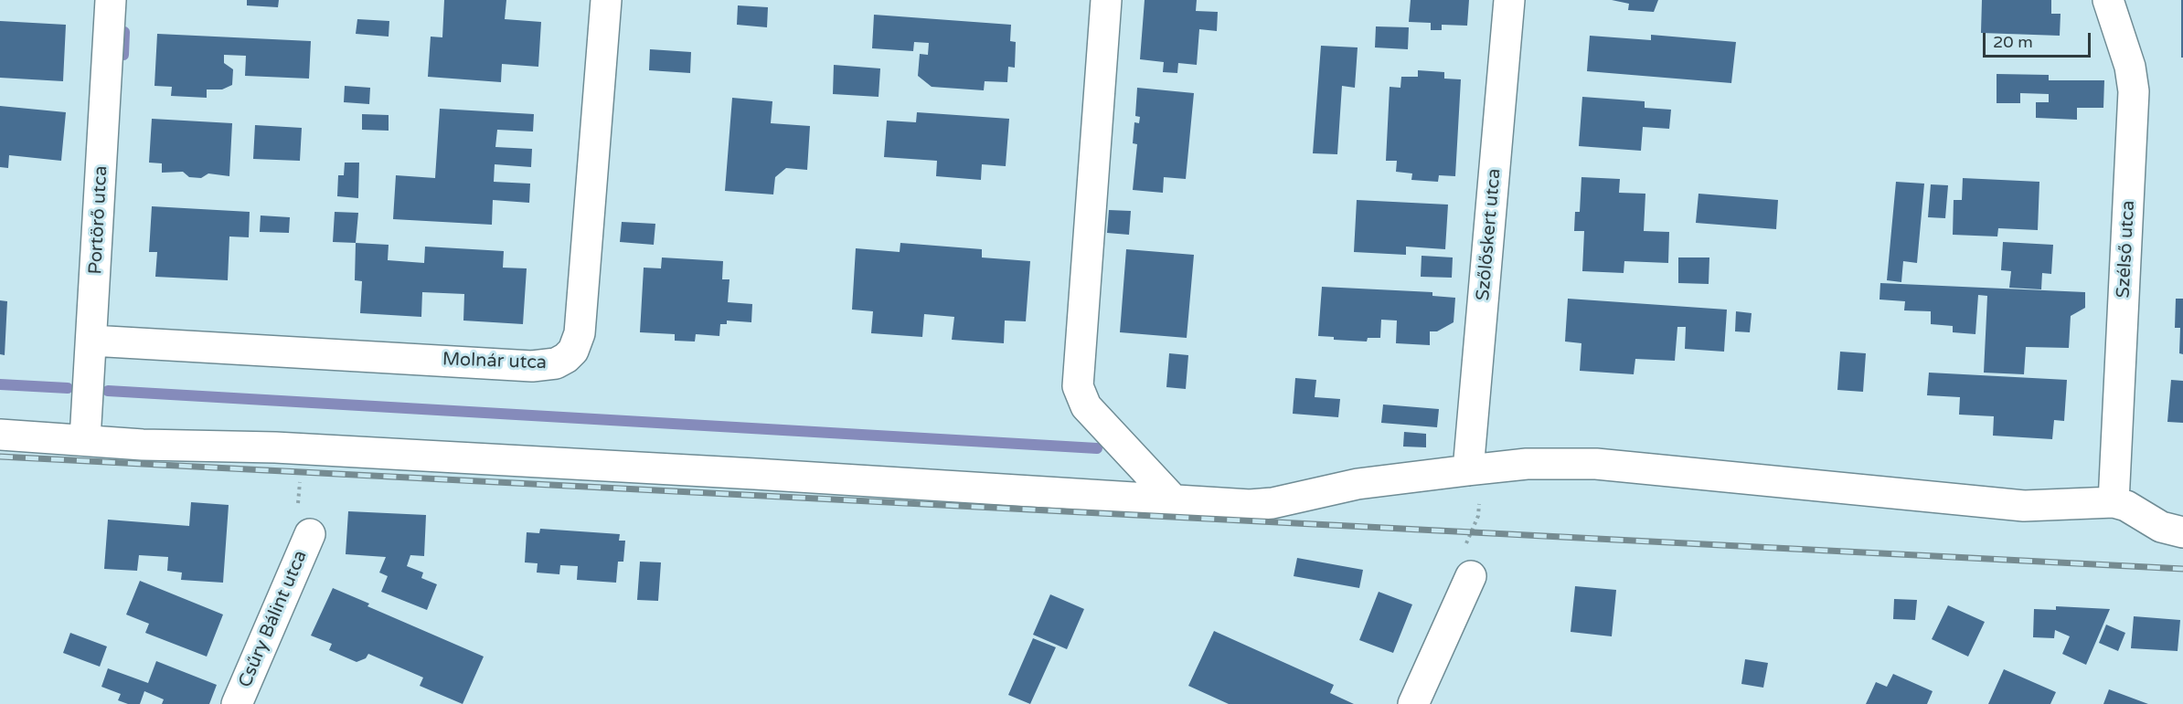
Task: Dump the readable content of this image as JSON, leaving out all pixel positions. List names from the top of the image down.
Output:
{
  "streets": {
    "street": [
      "Portörő utca",
      "Szőlőskert utca",
      "Szélső utca",
      "Molnár utca",
      "Csűry Bálint utca"
    ]
  },
  "crossings": [
    ["Portörő utca", "Molnár utca"]
  ],
  "scale_bar": "20 m"
}
